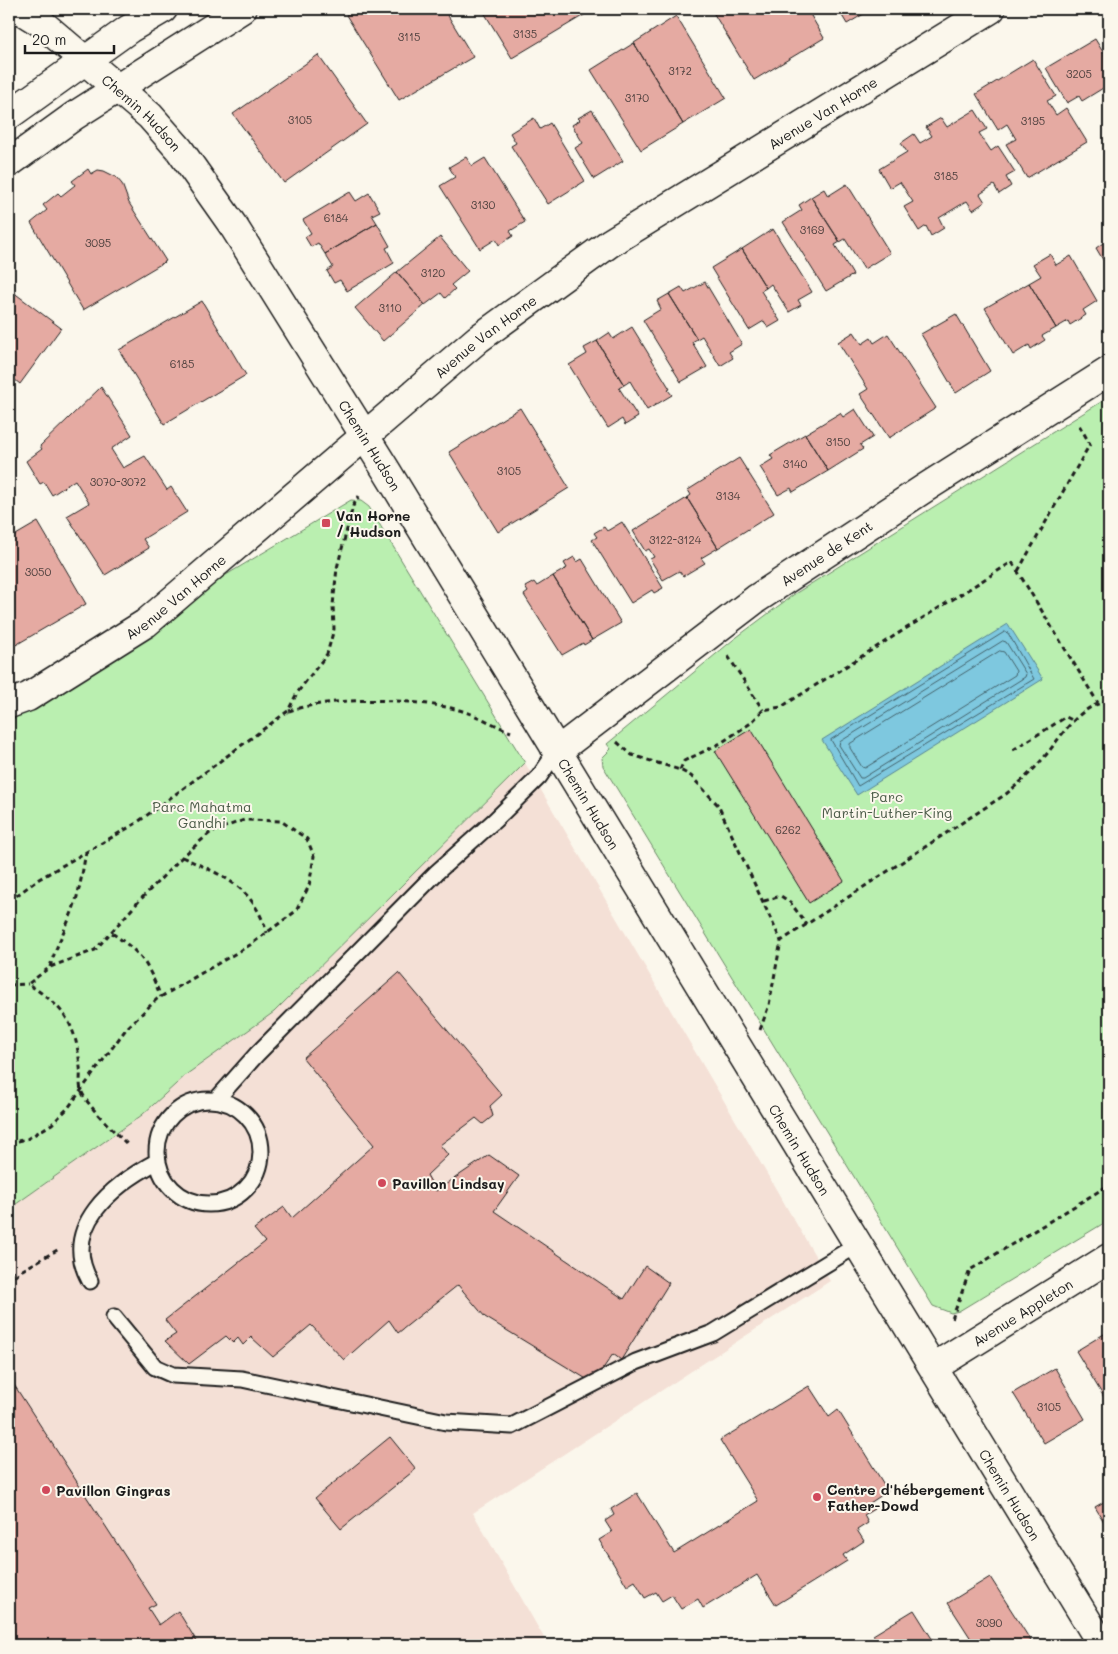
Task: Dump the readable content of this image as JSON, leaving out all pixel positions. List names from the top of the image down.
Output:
{
  "streets": {
    "street": [
      "Chemin Hudson",
      "Avenue Van Horne",
      "Avenue de Kent",
      "Avenue Appleton"
    ]
  },
  "crossings": [
    ["Chemin Hudson", "Avenue Van Horne"],
    ["Chemin Hudson", "Avenue de Kent"],
    ["Chemin Hudson", "Avenue Appleton"]
  ],
  "parks": ["Parc Martin-Luther-King", "Parc Mahatma Gandhi"],
  "places": {
    "transit": ["Van Horne / Hudson"],
    "other": ["Pavillon Lindsay", "Pavillon Gingras", "Centre d'hébergement Father-Dowd"]
  },
  "house_numbers": [
    "3135",
    "3115",
    "3172",
    "3205",
    "3170",
    "3105",
    "3195",
    "3185",
    "3130",
    "6184",
    "3169",
    "3095",
    "3120",
    "3110",
    "6185",
    "3150",
    "3140",
    "3105",
    "3070-3072",
    "3134",
    "3122-3124",
    "3050",
    "6262",
    "3105",
    "3090"
  ],
  "scale_bar": "20 m"
}
